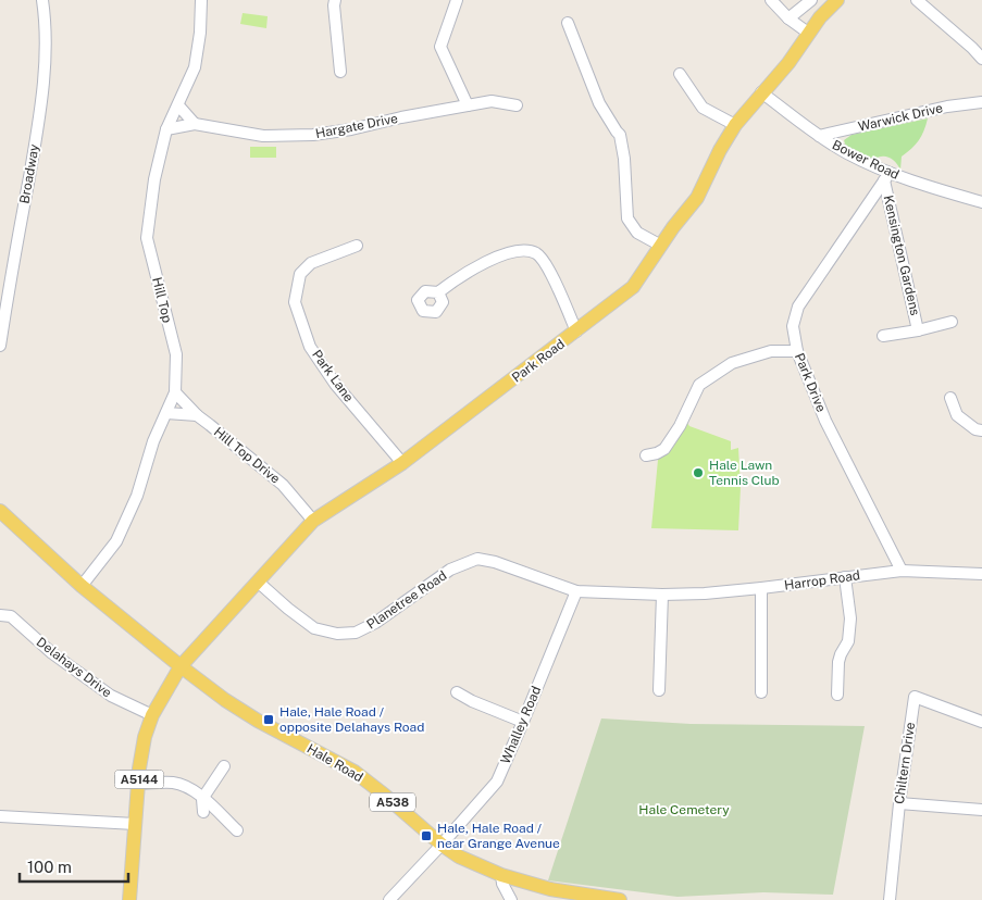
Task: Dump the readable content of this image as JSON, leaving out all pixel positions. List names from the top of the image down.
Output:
{
  "streets": {
    "main road": [
      "Park Road",
      "Hale Road",
      "A5144",
      "A538"
    ],
    "street": [
      "Warwick Drive",
      "Hargate Drive",
      "Bower Road",
      "Broadway",
      "Kensington Gardens",
      "Hill Top",
      "Park Lane",
      "Park Drive",
      "Hill Top Drive",
      "Harrop Road",
      "Planetree Road",
      "Delahays Drive",
      "Whalley Road",
      "Chiltern Drive"
    ]
  },
  "crossings": [
    ["Warwick Drive", "Bower Road"],
    ["Hargate Drive", "Hill Top"],
    ["Bower Road", "Kensington Gardens"],
    ["Bower Road", "Park Road"],
    ["Bower Road", "Park Drive"],
    ["Kensington Gardens", "Park Drive"],
    ["Hill Top", "Hill Top Drive"],
    ["Hill Top", "Hale Road"],
    ["Park Road", "Park Lane"],
    ["Park Road", "Hill Top Drive"],
    ["Park Road", "Planetree Road"],
    ["Park Road", "Hale Road"],
    ["Park Road", "A5144"],
    ["Park Drive", "Harrop Road"],
    ["Harrop Road", "Planetree Road"],
    ["Planetree Road", "Whalley Road"],
    ["Delahays Drive", "A5144"],
    ["Whalley Road", "Hale Road"],
    ["Hale Road", "A5144"]
  ],
  "parks": ["Hale Cemetery"],
  "places": {
    "other": ["Hale Lawn Tennis Club"],
    "transit": ["Hale, Hale Road / opposite Delahays Road", "Hale, Hale Road / near Grange Avenue"]
  },
  "scale_bar": "100 m"
}
